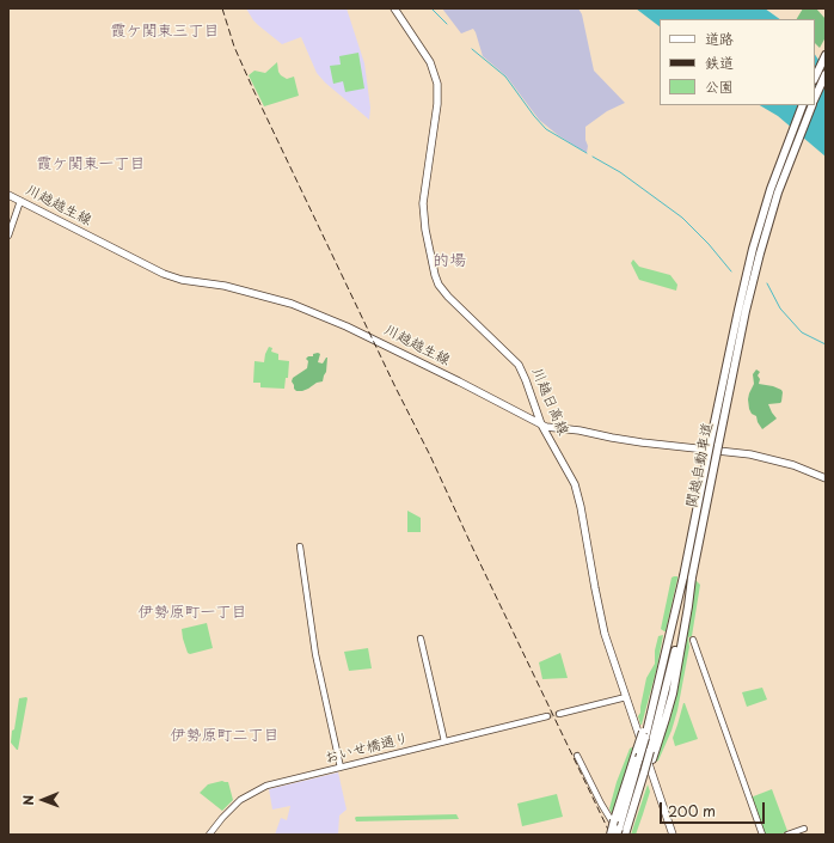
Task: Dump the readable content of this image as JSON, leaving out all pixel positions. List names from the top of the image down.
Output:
{
  "streets": {
    "highway": ["関越自動車道"],
    "main road": ["川越越生線", "川越日高線"],
    "street": ["おいせ橋通り"]
  },
  "crossings": [
    ["川越越生線", "川越日高線"]
  ],
  "districts": [
    "霞ケ関東三丁目",
    "霞ケ関東一丁目",
    "的場",
    "伊勢原町一丁目",
    "伊勢原町二丁目"
  ],
  "legend": ["道路", "鉄道", "公園"],
  "scale_bar": "200 m",
  "north": "left"
}
